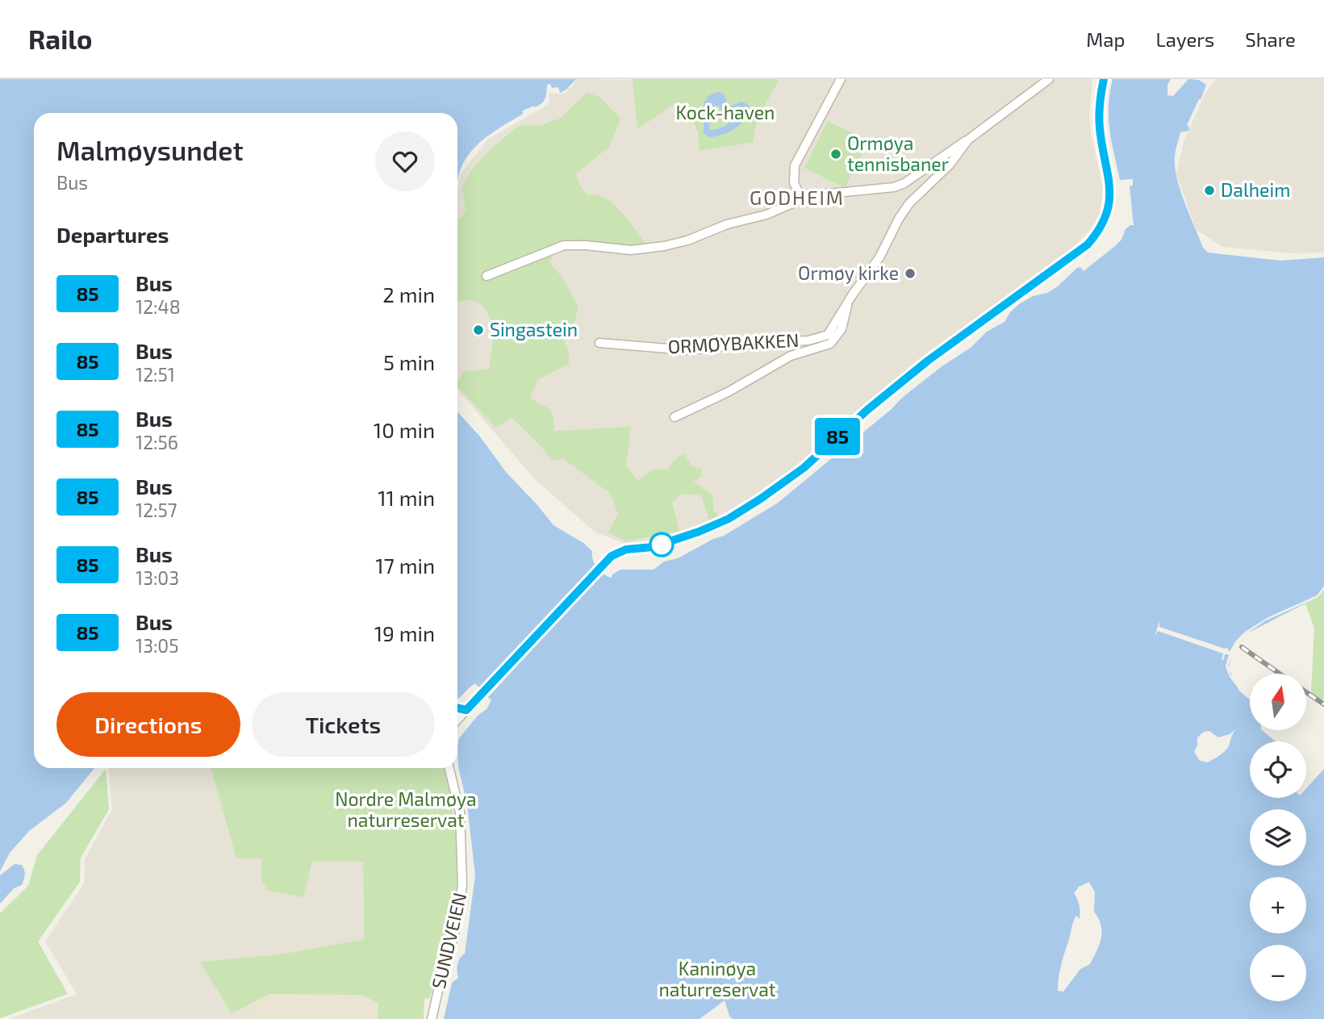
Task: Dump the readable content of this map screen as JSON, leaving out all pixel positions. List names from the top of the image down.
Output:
{
  "streets": {
    "street": ["ORMØYBAKKEN", "SUNDVEIEN"]
  },
  "districts": ["GODHEIM"],
  "parks": ["Kock-haven", "Nordre Malmøya naturreservat", "Kaninøya naturreservat"],
  "places": [
    "Ormøya tennisbaner",
    "Dalheim",
    "Ormøy kirke",
    "Singastein"
  ],
  "lines": ["bus line 85"],
  "north": "top",
  "page": {
    "header": "Railo",
    "nav": ["Map", "Layers", "Share"],
    "on_map": "85",
    "heading": [
      ["Malmøysundet", "Bus"],
      "Departures"
    ],
    "list": [
      {
        "mark": "85",
        "name": "Bus",
        "note": "12:48",
        "value": "2 min"
      },
      {
        "mark": "85",
        "name": "Bus",
        "note": "12:51",
        "value": "5 min"
      },
      {
        "mark": "85",
        "name": "Bus",
        "note": "12:56",
        "value": "10 min"
      },
      {
        "mark": "85",
        "name": "Bus",
        "note": "12:57",
        "value": "11 min"
      },
      {
        "mark": "85",
        "name": "Bus",
        "note": "13:03",
        "value": "17 min"
      },
      {
        "mark": "85",
        "name": "Bus",
        "note": "13:05",
        "value": "19 min"
      }
    ],
    "map_buttons": ["+", "−"],
    "buttons": ["Directions", "Tickets"]
  }
}
